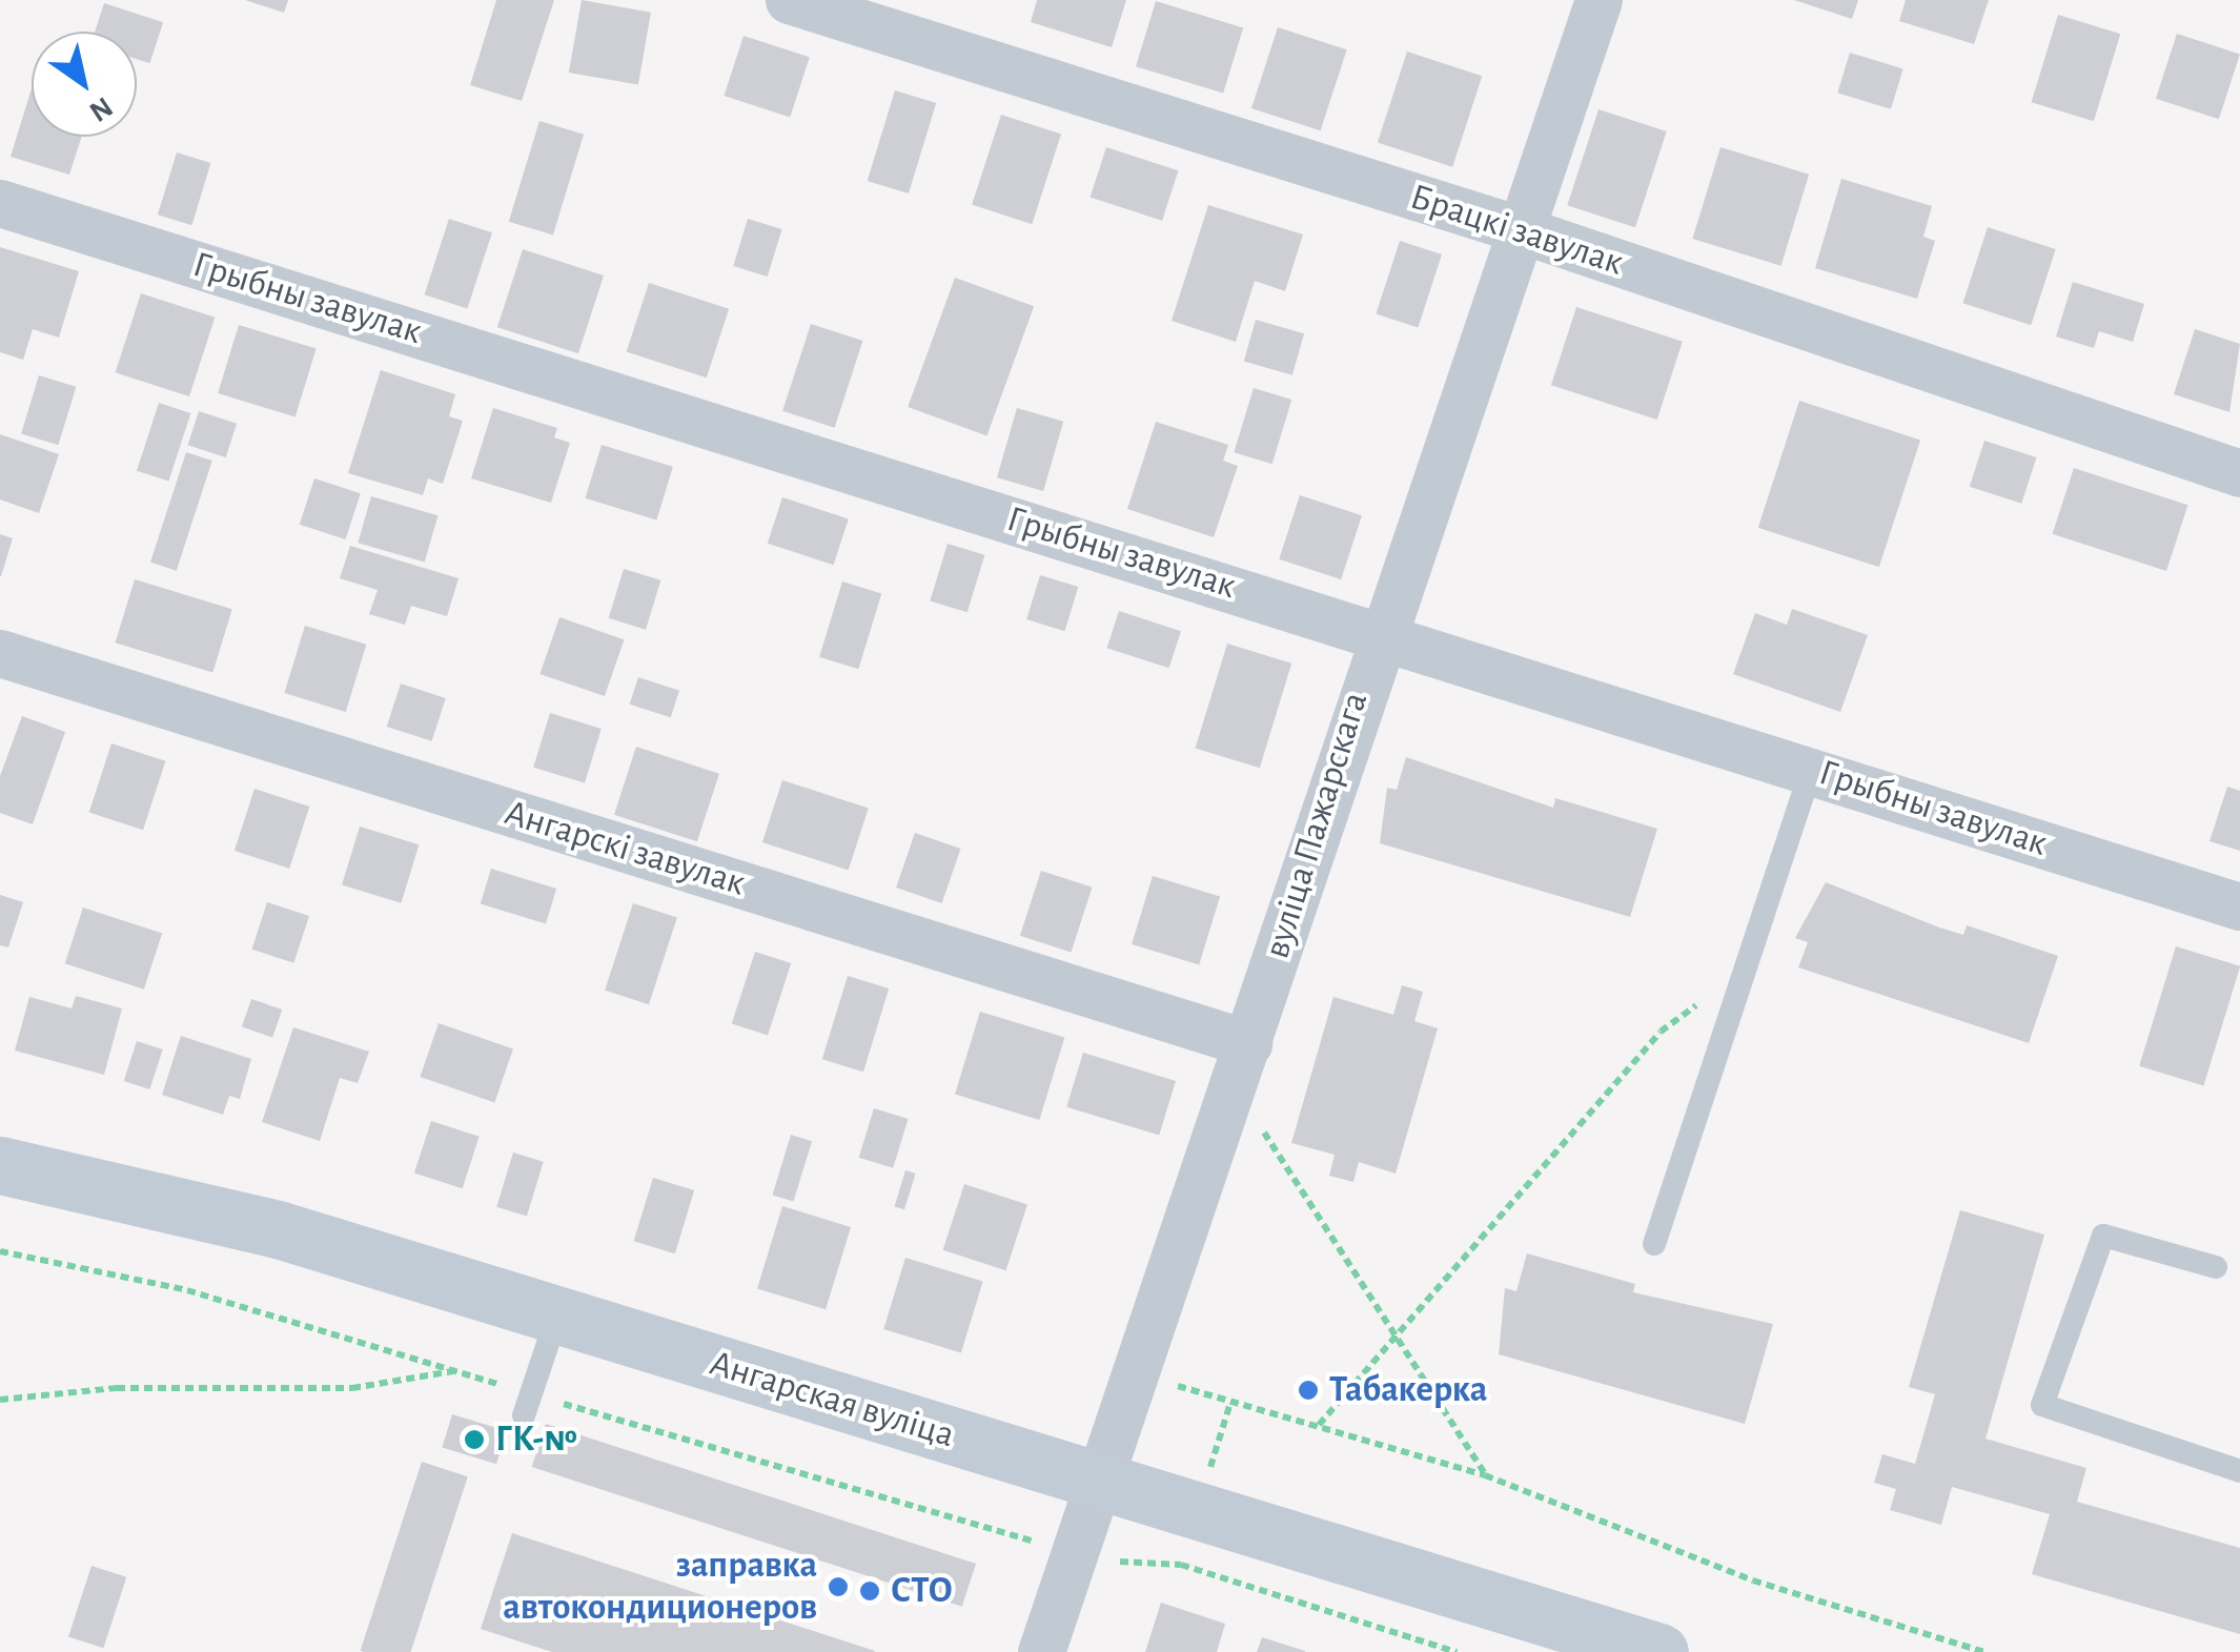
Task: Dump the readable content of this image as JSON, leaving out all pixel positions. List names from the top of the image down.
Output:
{
  "streets": {
    "street": [
      "Брацкі завулак",
      "Грыбны завулак",
      "вуліца Пажарскага",
      "Ангарскі завулак",
      "Ангарская вуліца"
    ]
  },
  "crossings": [
    ["Брацкі завулак", "вуліца Пажарскага"],
    ["Грыбны завулак", "вуліца Пажарскага"],
    ["вуліца Пажарскага", "Ангарскі завулак"],
    ["вуліца Пажарскага", "Ангарская вуліца"]
  ],
  "places": [
    "Табакерка",
    "ГК-№",
    "заправка автокондиционеров",
    "СТО"
  ],
  "north": "bottom right"
}
